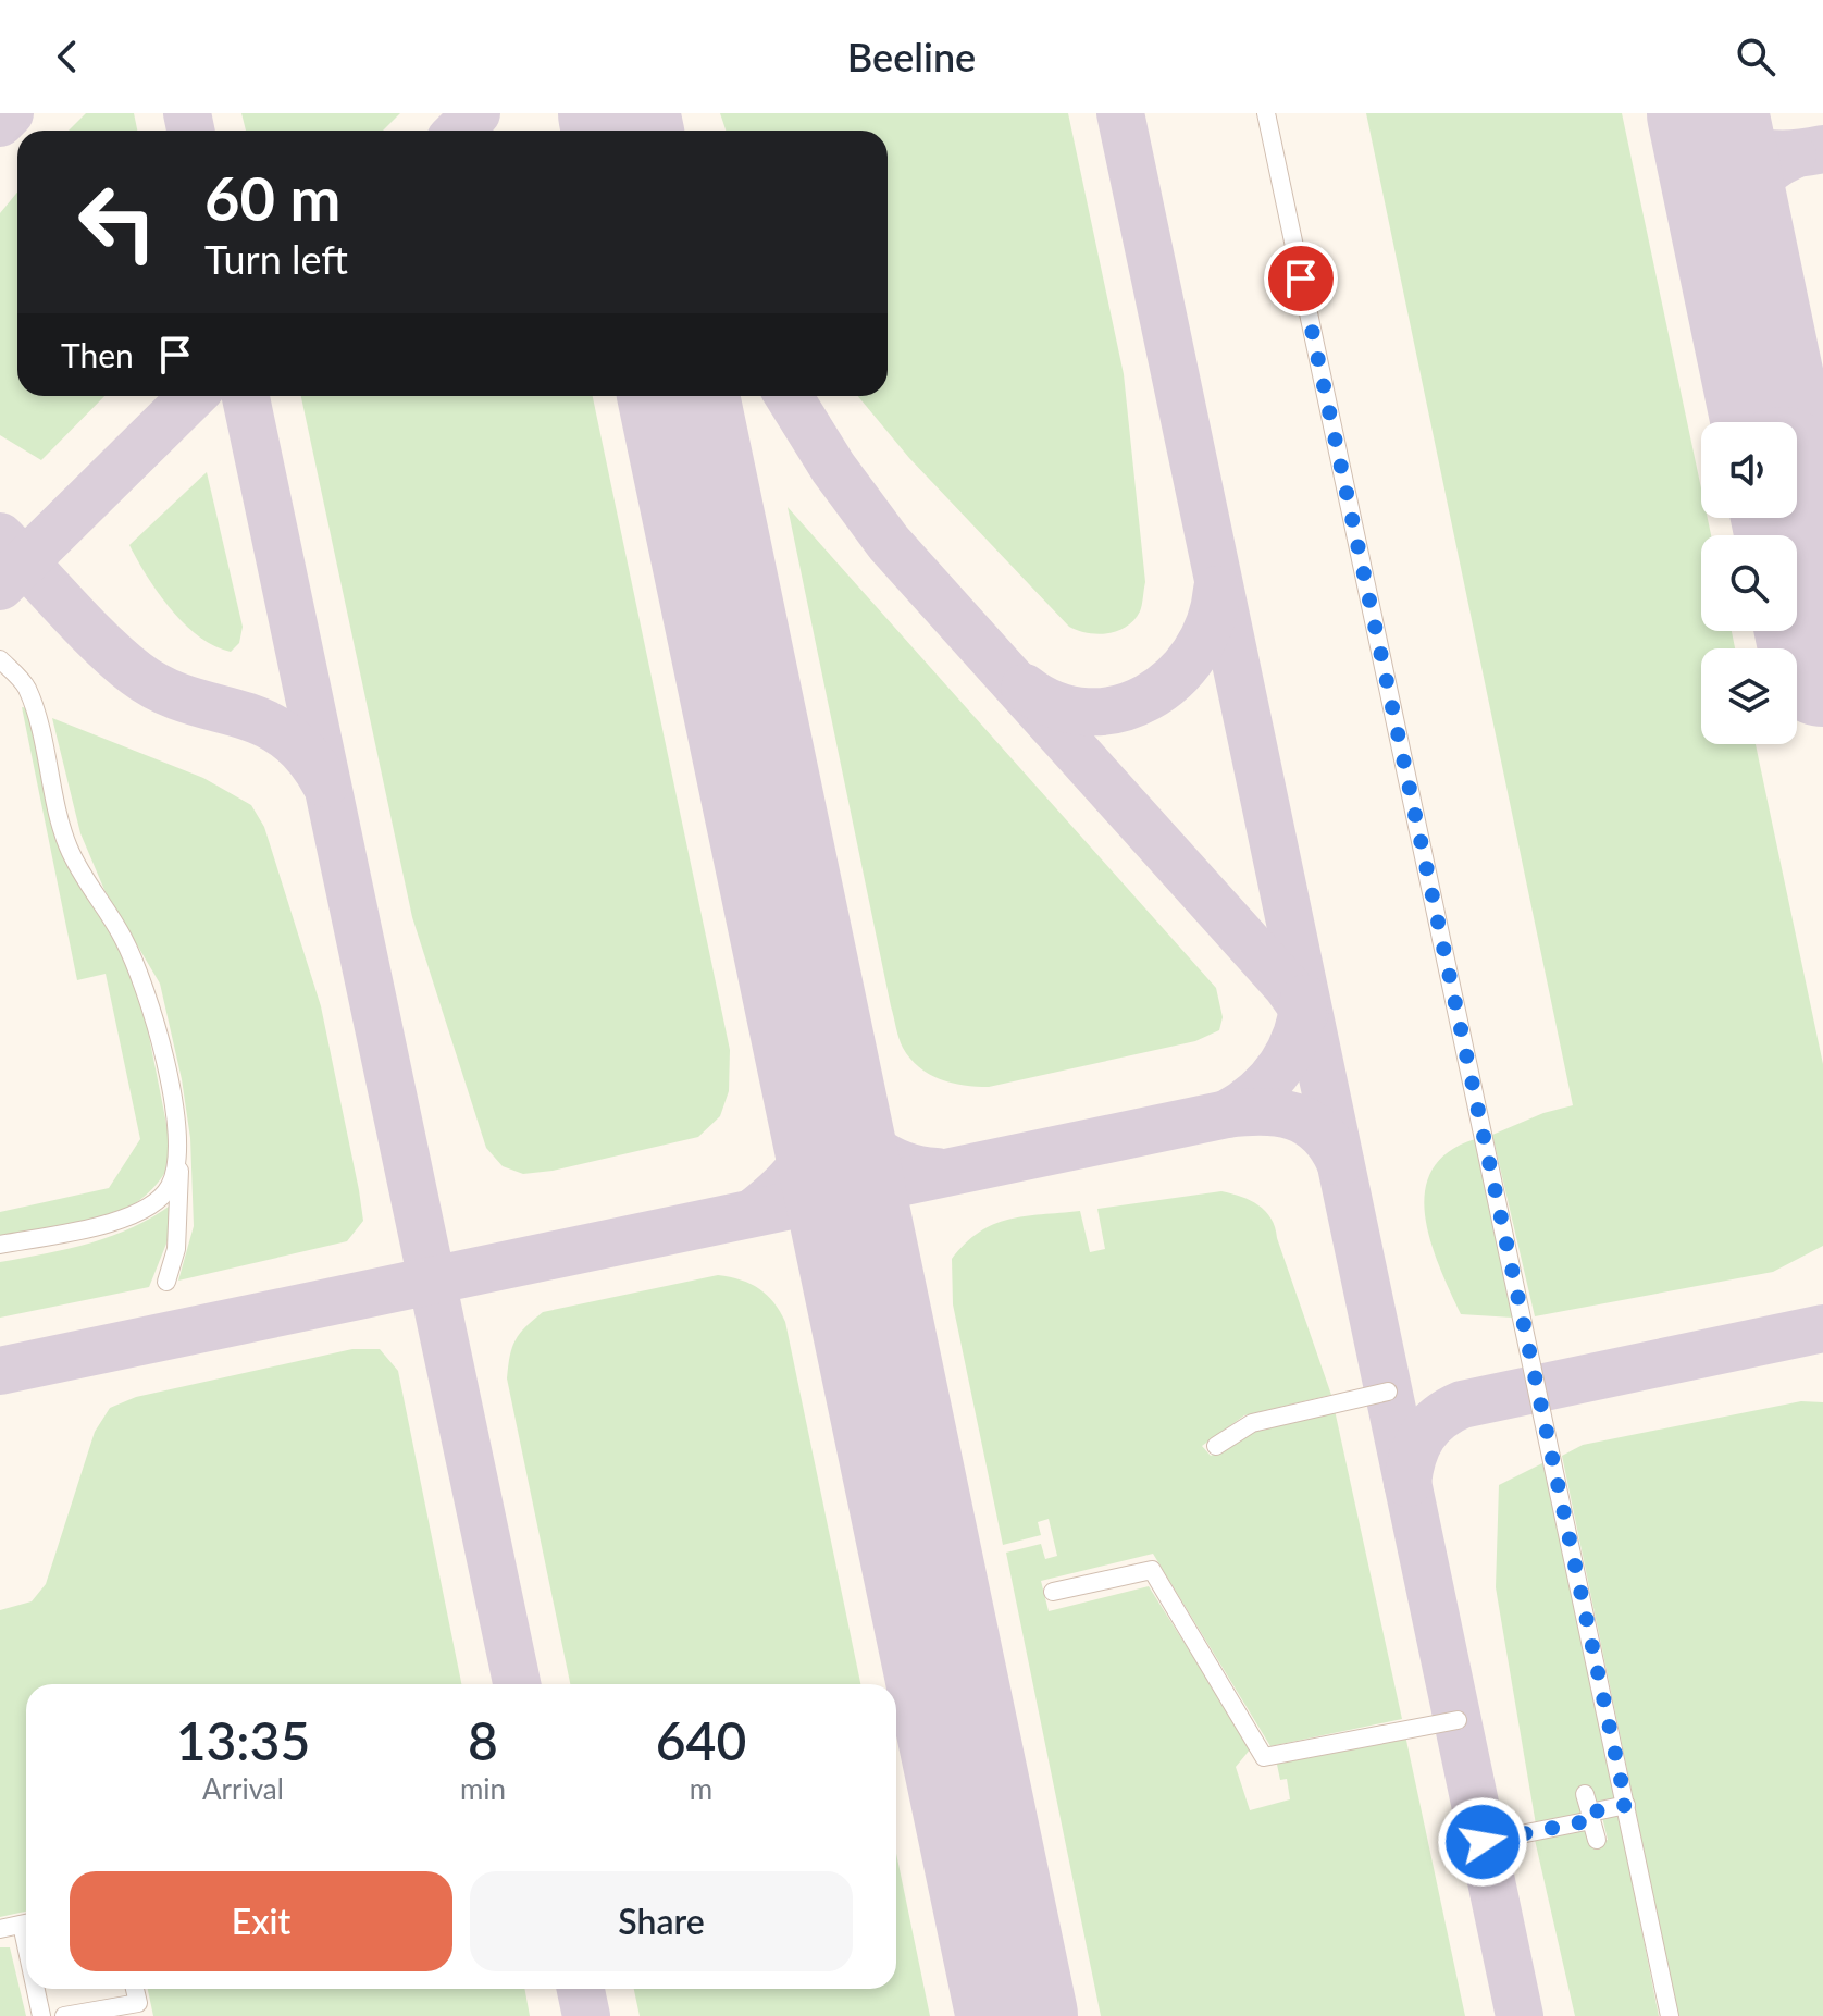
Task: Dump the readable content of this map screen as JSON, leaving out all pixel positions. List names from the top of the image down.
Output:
{
  "page": {
    "header": "Beeline",
    "turn": ["60 m", "Turn left"],
    "then": "Then",
    "eta": [
      "13:35",
      "Arrival",
      "8",
      "min",
      "640",
      "m"
    ],
    "buttons": ["Exit", "Share"]
  }
}
